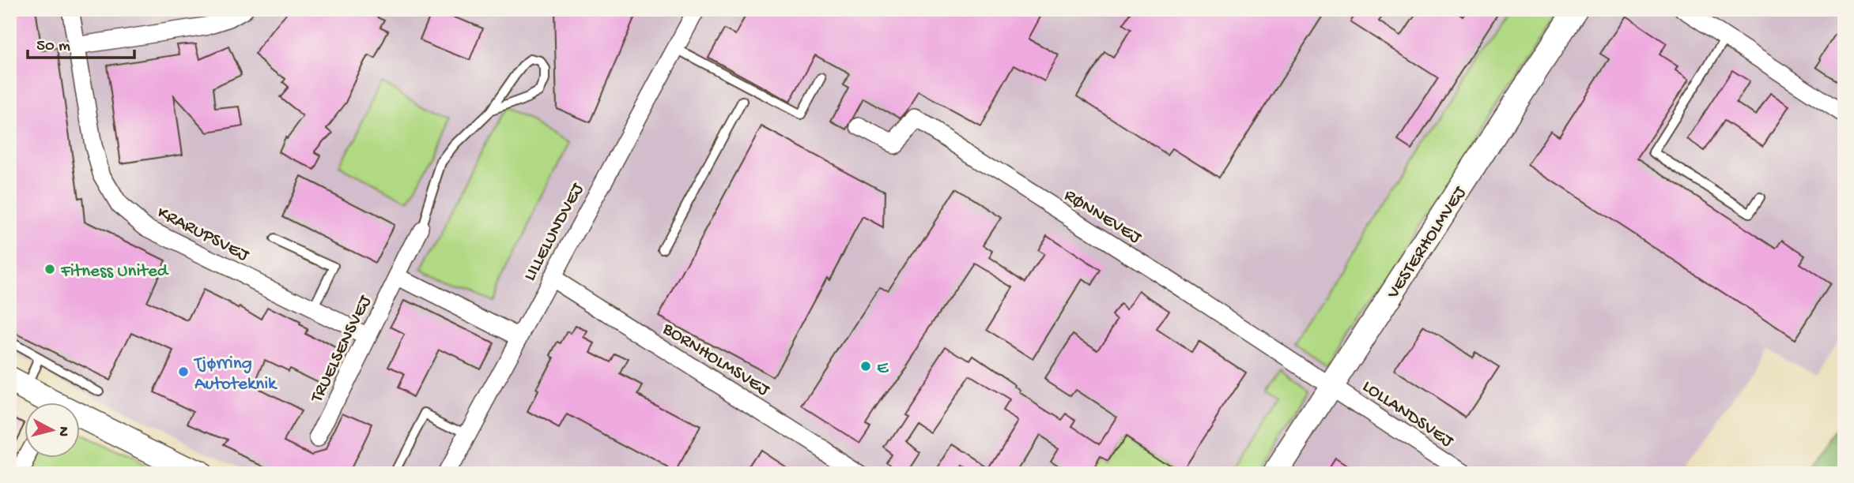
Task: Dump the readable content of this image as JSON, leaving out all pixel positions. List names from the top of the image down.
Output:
{
  "streets": {
    "street": [
      "RØNNEVEJ",
      "LILLELUNDVEJ",
      "KRARUPSVEJ",
      "VESTERHOLMVEJ",
      "TRUELSENSVEJ",
      "BORNHOLMSVEJ",
      "LOLLANDSVEJ"
    ]
  },
  "crossings": [
    ["RØNNEVEJ", "VESTERHOLMVEJ"],
    ["RØNNEVEJ", "LOLLANDSVEJ"],
    ["LILLELUNDVEJ", "BORNHOLMSVEJ"],
    ["KRARUPSVEJ", "TRUELSENSVEJ"],
    ["VESTERHOLMVEJ", "LOLLANDSVEJ"]
  ],
  "places": ["Fitness United", "E", "Tjørring Autoteknik"],
  "scale_bar": "50 m",
  "north": "right"
}
